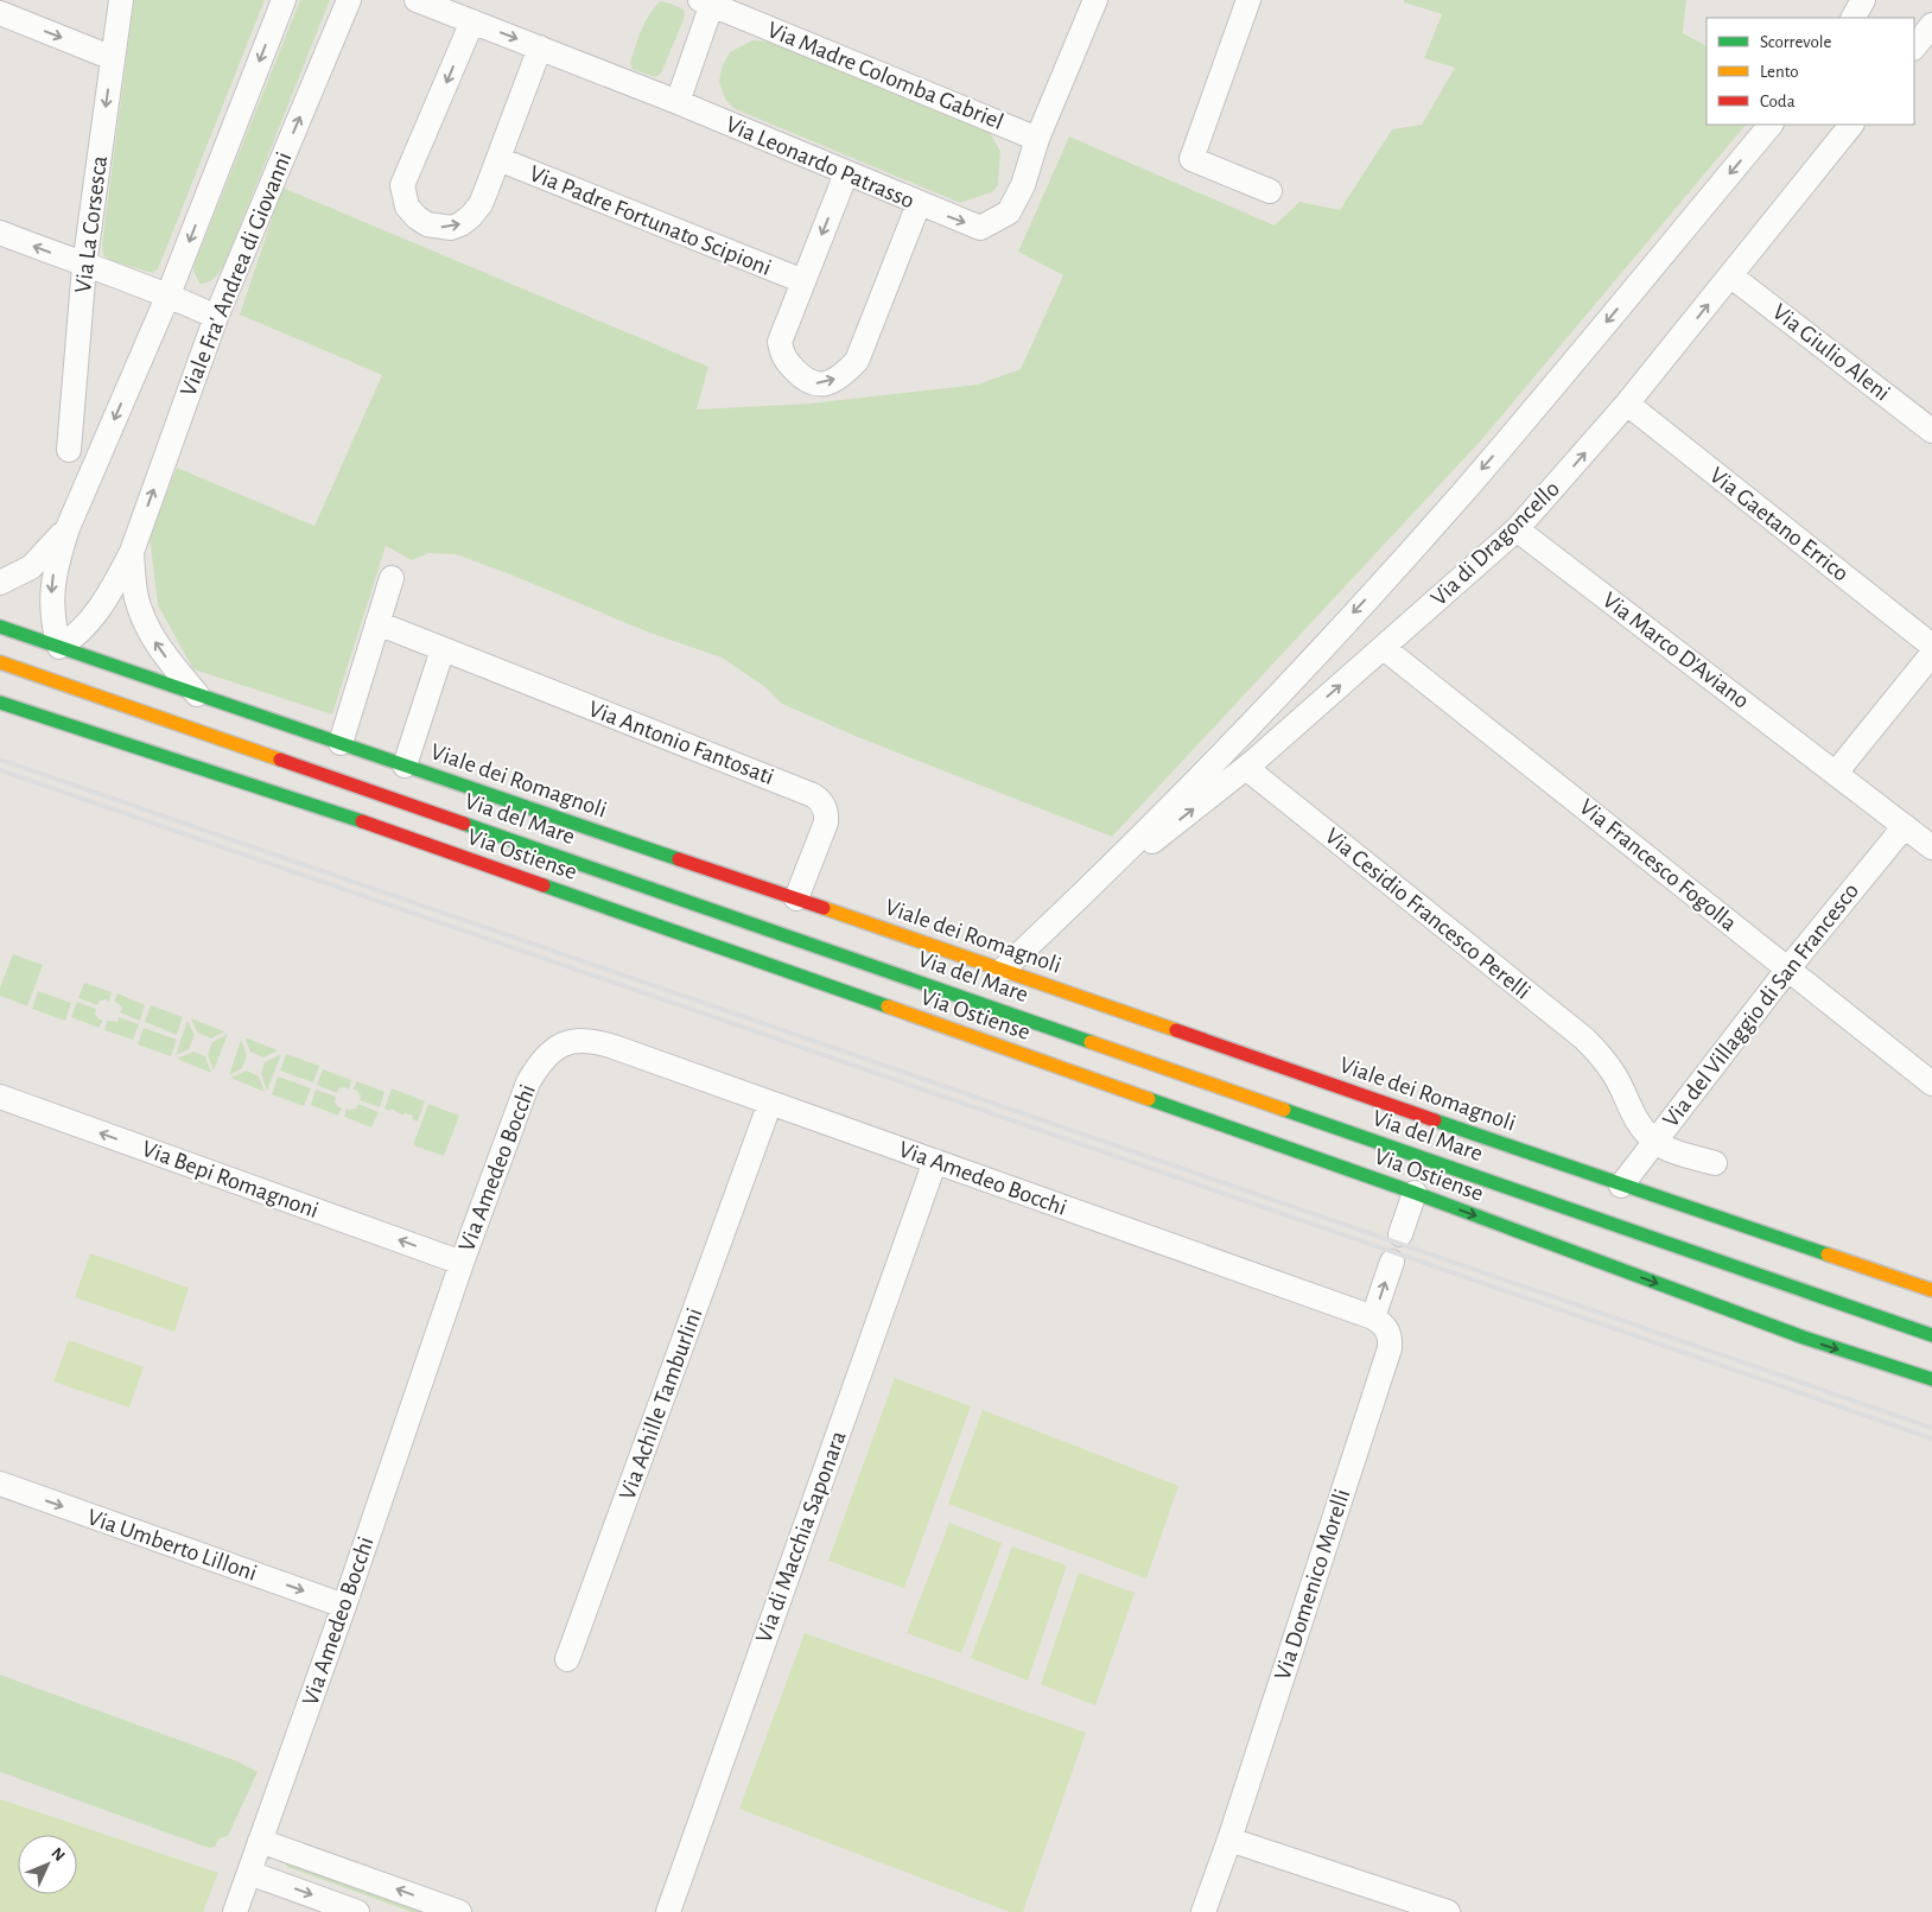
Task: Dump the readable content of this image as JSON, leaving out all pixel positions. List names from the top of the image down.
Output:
{
  "streets": {
    "main road": ["Viale dei Romagnoli", "Via del Mare", "Via Ostiense"],
    "street": [
      "Via Madre Colomba Gabriel",
      "Via Leonardo Patrasso",
      "Via Padre Fortunato Scipioni",
      "Via La Corsesca",
      "Viale Fra' Andrea di Giovanni",
      "Via Giulio Aleni",
      "Via Gaetano Errico",
      "Via di Dragoncello",
      "Via Marco D'Aviano",
      "Via Antonio Fantosati",
      "Via Francesco Fogolla",
      "Via Cesidio Francesco Perelli",
      "Via del Villaggio di San Francesco",
      "Via Amedeo Bocchi",
      "Via Bepi Romagnoni",
      "Via Achille Tamburlini",
      "Via di Macchia Saponara",
      "Via Umberto Lilloni",
      "Via Domenico Morelli"
    ]
  },
  "crossings": [
    ["Via Madre Colomba Gabriel", "Via Leonardo Patrasso"],
    ["Viale Fra' Andrea di Giovanni", "Viale dei Romagnoli"],
    ["Via Giulio Aleni", "Via di Dragoncello"],
    ["Via Gaetano Errico", "Via di Dragoncello"],
    ["Via di Dragoncello", "Via Marco D'Aviano"],
    ["Via di Dragoncello", "Viale dei Romagnoli"],
    ["Via di Dragoncello", "Via Francesco Fogolla"],
    ["Via di Dragoncello", "Via Cesidio Francesco Perelli"],
    ["Via Marco D'Aviano", "Via del Villaggio di San Francesco"],
    ["Via Antonio Fantosati", "Viale dei Romagnoli"],
    ["Viale dei Romagnoli", "Via del Villaggio di San Francesco"],
    ["Via Francesco Fogolla", "Via del Villaggio di San Francesco"],
    ["Via Cesidio Francesco Perelli", "Via del Villaggio di San Francesco"],
    ["Via Amedeo Bocchi", "Via Bepi Romagnoni"],
    ["Via Amedeo Bocchi", "Via Achille Tamburlini"],
    ["Via Amedeo Bocchi", "Via di Macchia Saponara"],
    ["Via Amedeo Bocchi", "Via Umberto Lilloni"],
    ["Via Amedeo Bocchi", "Via Domenico Morelli"]
  ],
  "one_way": ["Via Bepi Romagnoni", "Via Umberto Lilloni"],
  "legend": ["Scorrevole", "Lento", "Coda"],
  "north": "top right"
}
